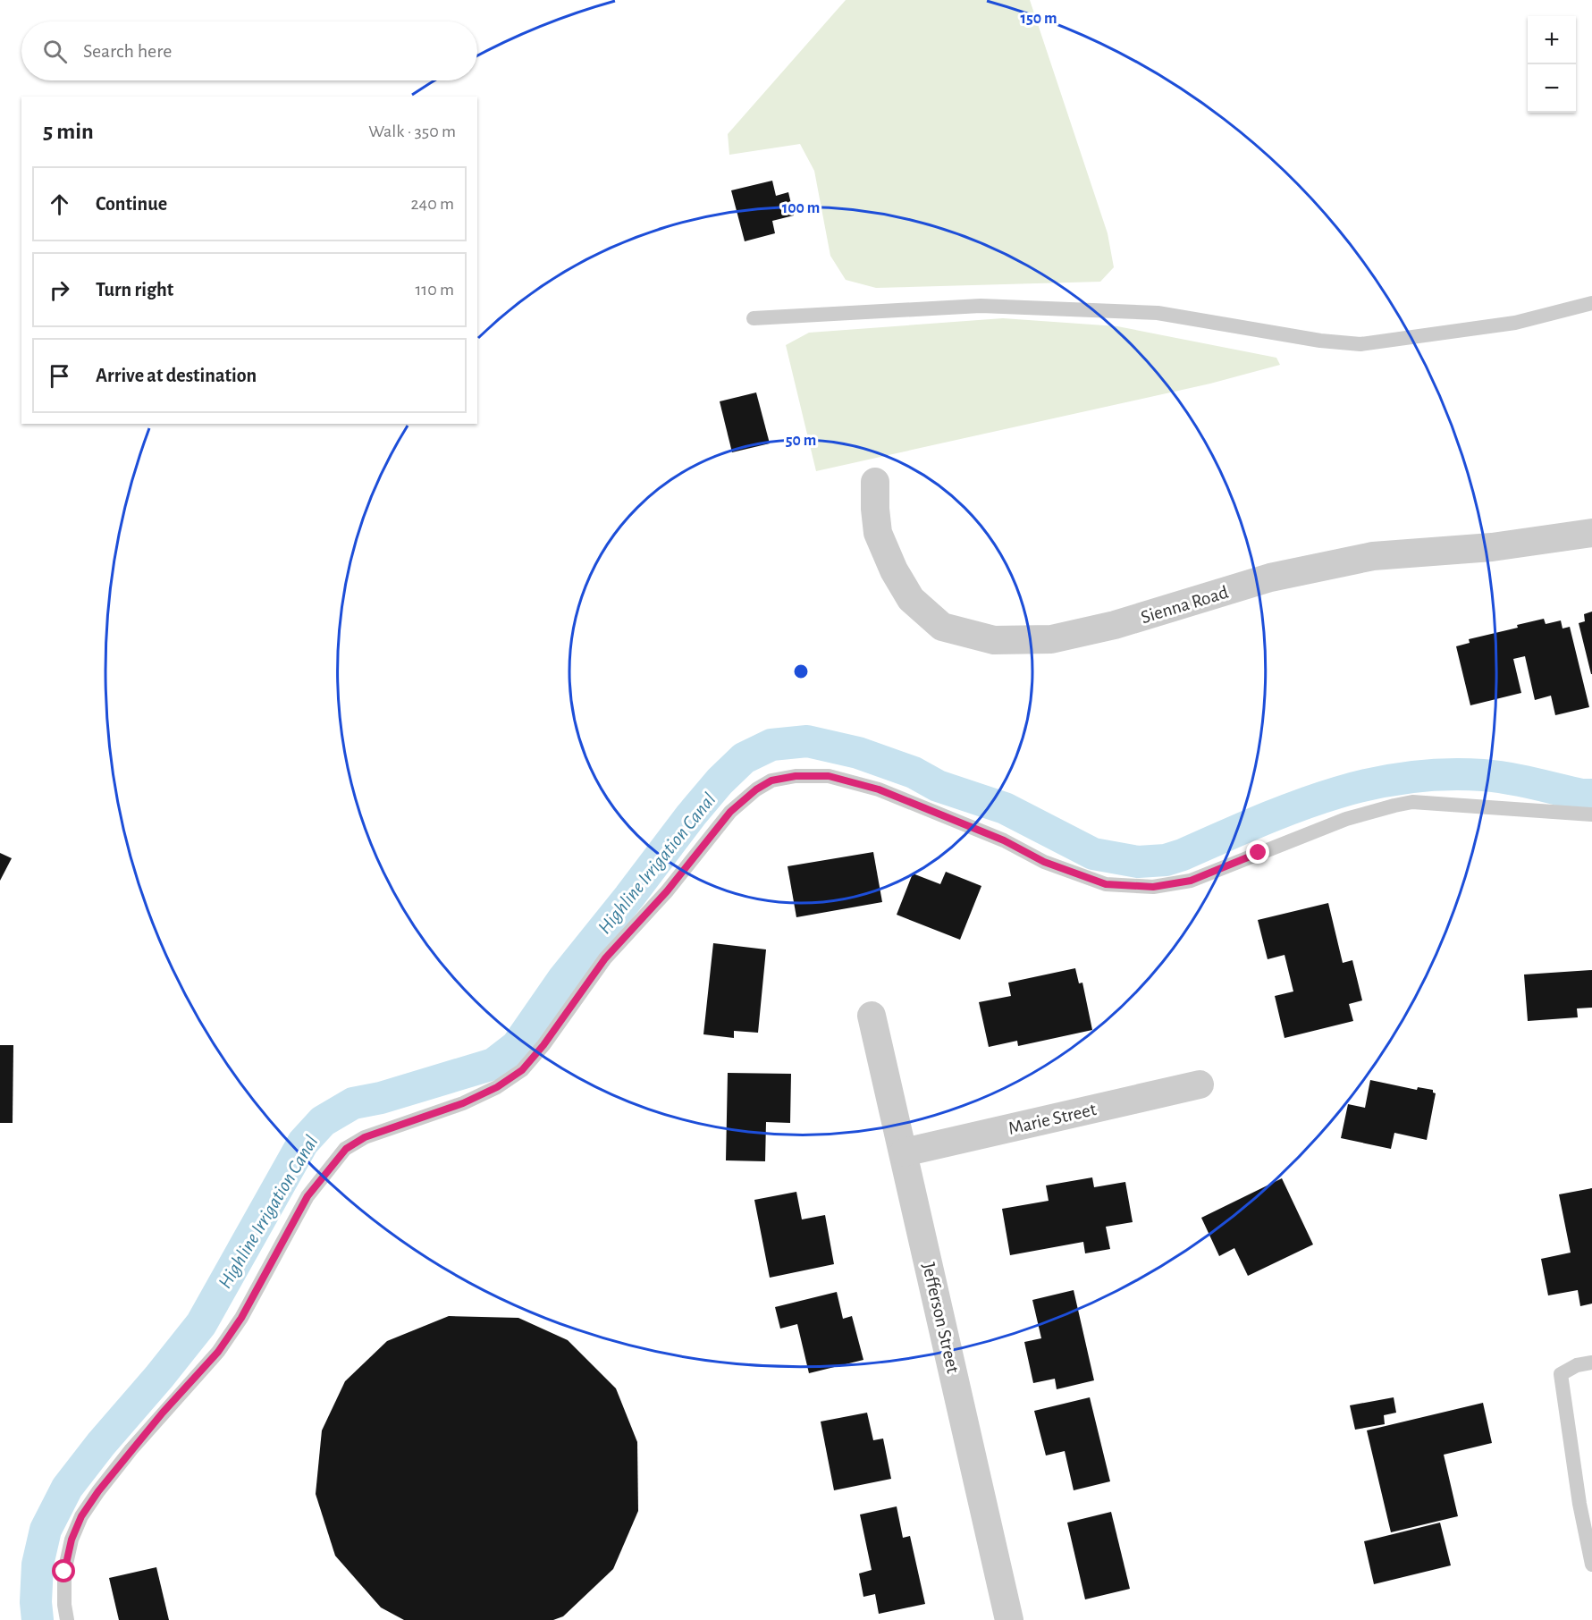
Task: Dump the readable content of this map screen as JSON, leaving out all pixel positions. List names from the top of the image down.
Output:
{
  "streets": {
    "street": ["Sienna Road", "Marie Street", "Jefferson Street"]
  },
  "crossings": [
    ["Marie Street", "Jefferson Street"]
  ],
  "water": ["Highline Irrigation Canal"],
  "page": {
    "map_buttons": ["+", "−"],
    "search": "Search here",
    "heading": ["5 min", "Walk · 350 m"],
    "list": [
      ["Continue", "240 m"],
      ["Turn right", "110 m"],
      "Arrive at destination"
    ]
  },
  "rings": ["150 m", "100 m", "50 m"]
}
